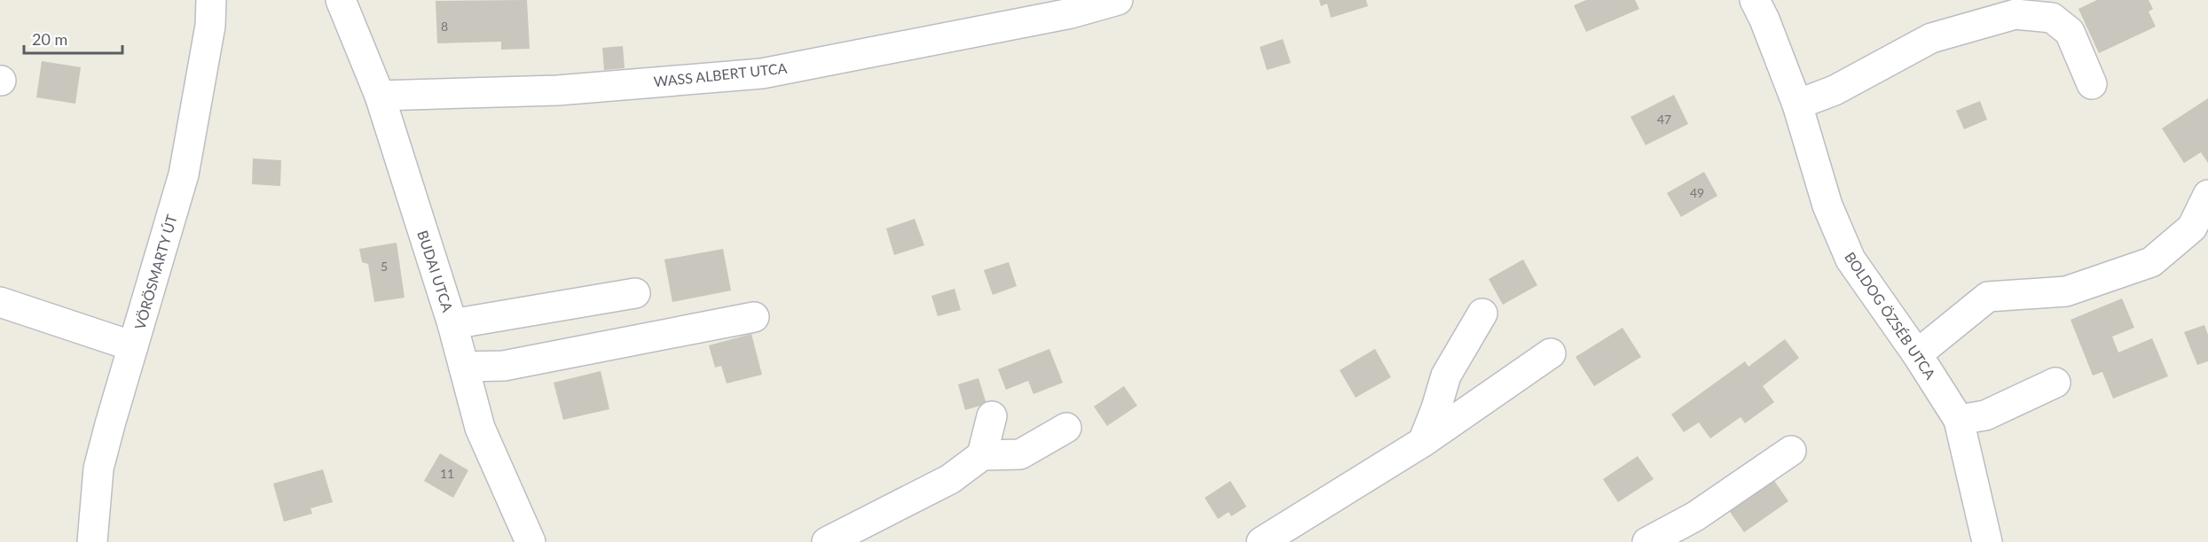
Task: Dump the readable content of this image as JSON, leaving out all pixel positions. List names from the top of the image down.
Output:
{
  "streets": {
    "street": [
      "WASS ALBERT UTCA",
      "BUDAI UTCA",
      "VÖRÖSMARTY ÚT",
      "BOLDOG ÖZSÉB UTCA"
    ]
  },
  "crossings": [
    ["WASS ALBERT UTCA", "BUDAI UTCA"]
  ],
  "house_numbers": [
    "8",
    "47",
    "49",
    "5",
    "11"
  ],
  "scale_bar": "20 m"
}
